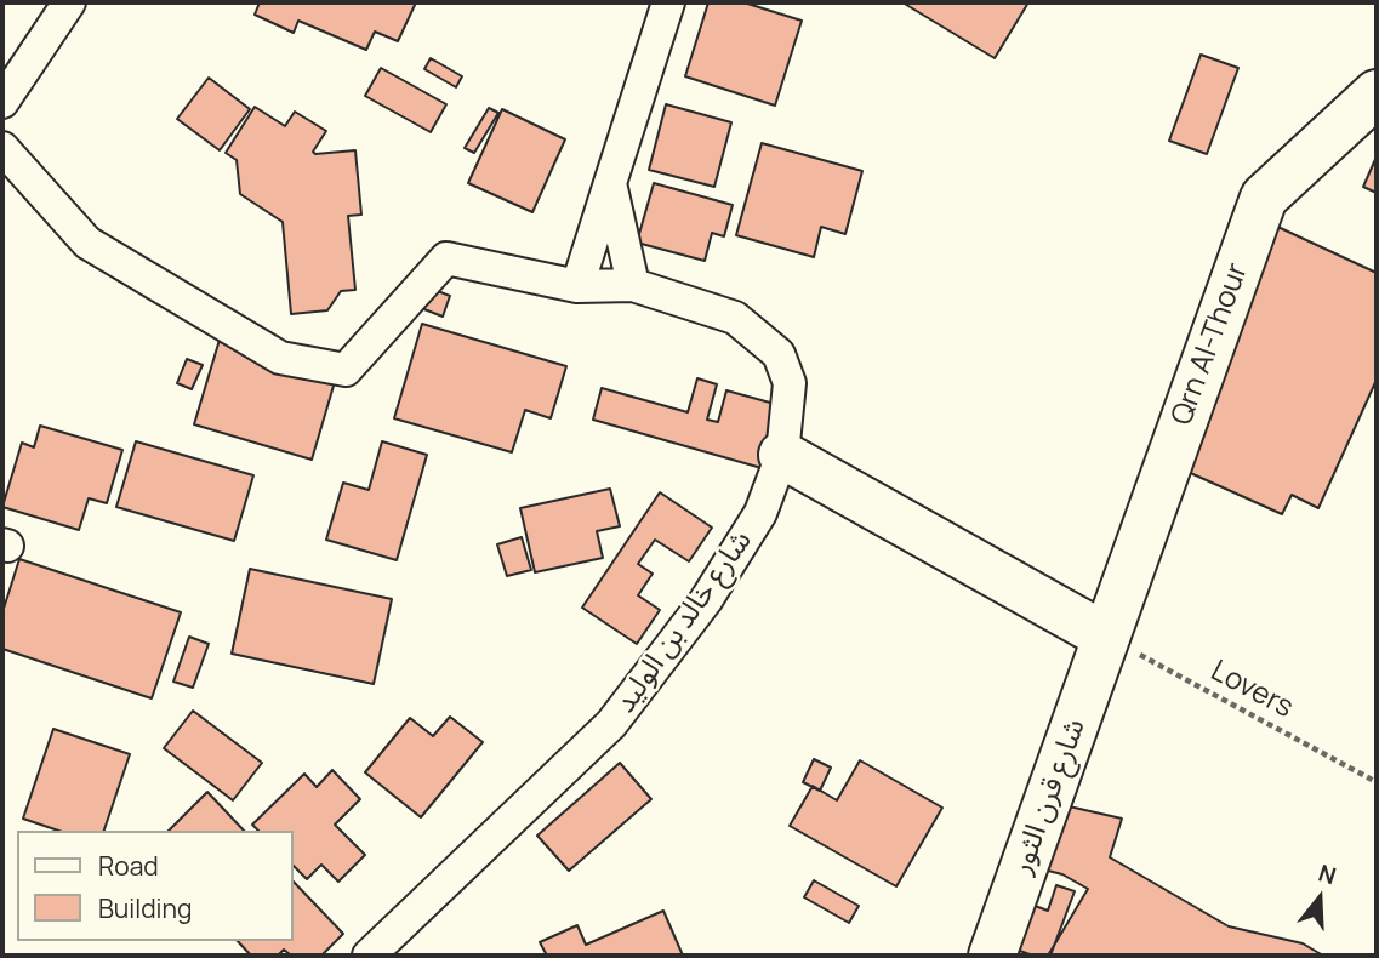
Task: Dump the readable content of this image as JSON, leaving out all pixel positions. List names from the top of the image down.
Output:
{
  "streets": {
    "street": ["Qrn Al-Thour", "شارع خالد بن الوليد", "شارع قرن الثور"],
    "path": ["Lovers"]
  },
  "crossings": [
    ["Qrn Al-Thour", "Lovers"],
    ["Qrn Al-Thour", "شارع قرن الثور"],
    ["Lovers", "شارع قرن الثور"]
  ],
  "legend": ["Road", "Building"],
  "north": "top"
}
